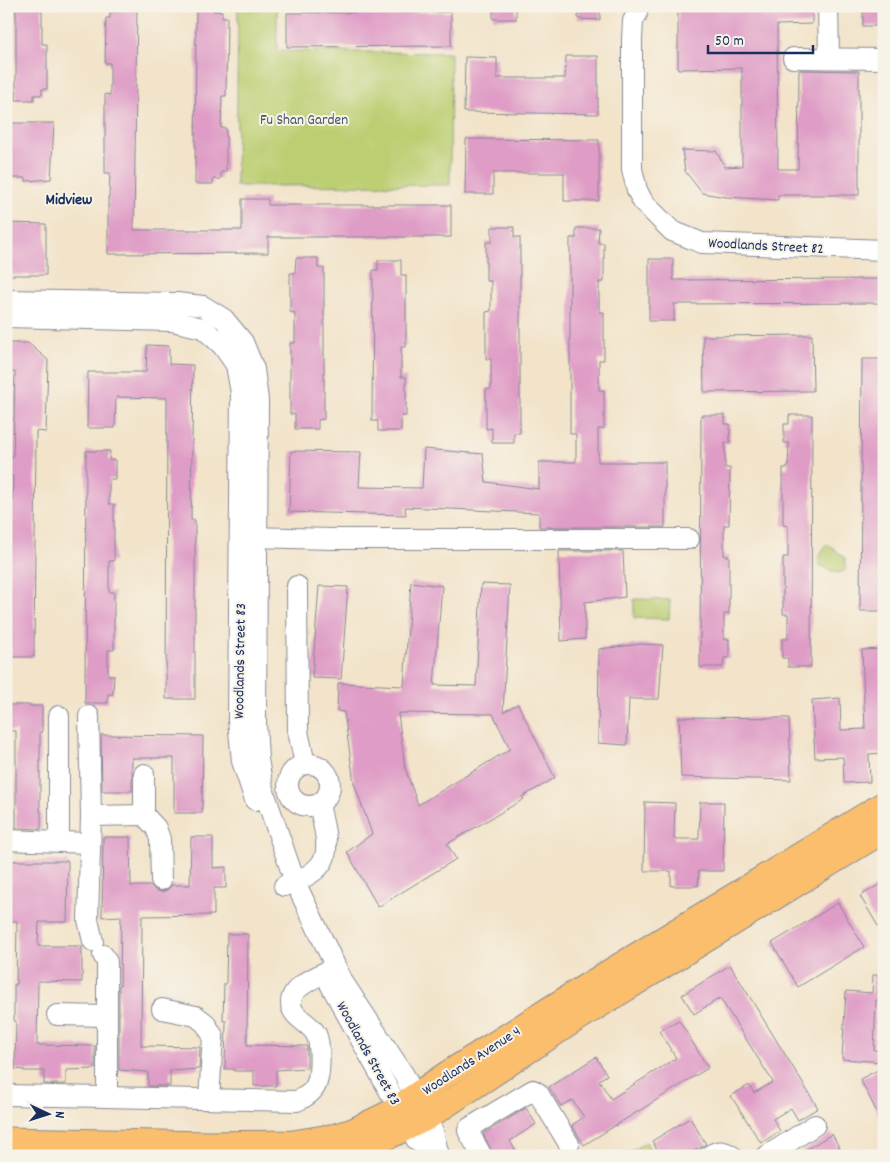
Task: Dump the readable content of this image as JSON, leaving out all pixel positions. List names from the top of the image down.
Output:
{
  "streets": {
    "main road": ["Woodlands Avenue 4"],
    "street": ["Woodlands Street 82", "Woodlands Street 83"]
  },
  "crossings": [
    ["Woodlands Street 83", "Woodlands Avenue 4"]
  ],
  "districts": ["Midview"],
  "parks": ["Fu Shan Garden"],
  "scale_bar": "50 m",
  "north": "right"
}
